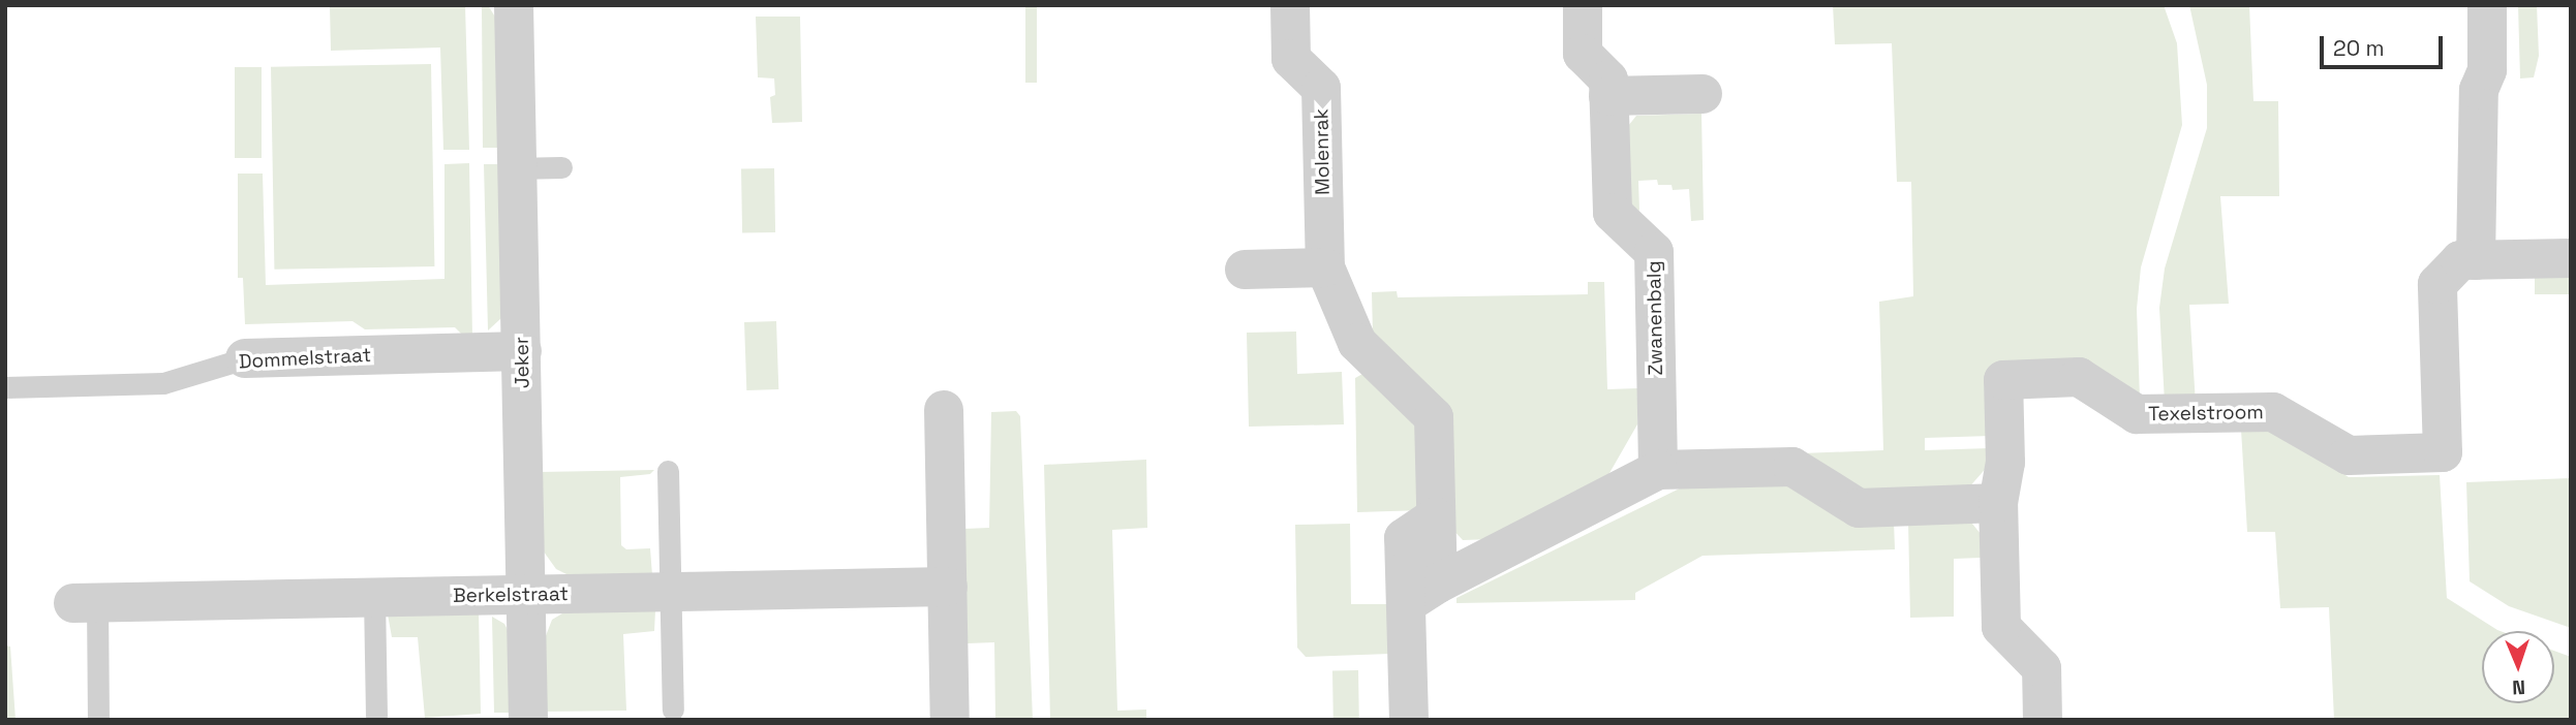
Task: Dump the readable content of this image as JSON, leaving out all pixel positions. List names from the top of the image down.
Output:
{
  "streets": {
    "street": [
      "Molenrak",
      "Zwanenbalg",
      "Dommelstraat",
      "Jeker",
      "Texelstroom",
      "Berkelstraat"
    ]
  },
  "crossings": [
    ["Dommelstraat", "Jeker"],
    ["Jeker", "Berkelstraat"]
  ],
  "scale_bar": "20 m",
  "north": "bottom"
}
